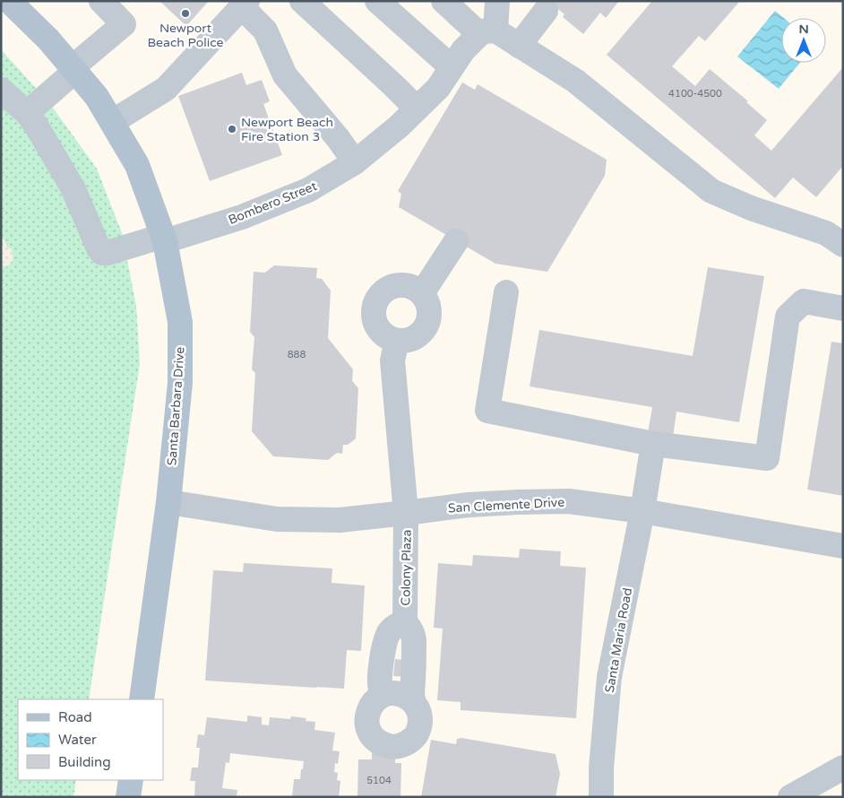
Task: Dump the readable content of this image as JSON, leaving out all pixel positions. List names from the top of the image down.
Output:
{
  "streets": {
    "main road": ["Santa Barbara Drive"],
    "street": [
      "Bombero Street",
      "San Clemente Drive",
      "Colony Plaza",
      "Santa Maria Road"
    ]
  },
  "crossings": [
    ["Bombero Street", "Santa Barbara Drive"],
    ["Santa Barbara Drive", "San Clemente Drive"],
    ["San Clemente Drive", "Colony Plaza"],
    ["San Clemente Drive", "Santa Maria Road"]
  ],
  "places": ["Newport Beach Police", "Newport Beach Fire Station 3"],
  "house_numbers": ["4100-4500", "888", "5104"],
  "legend": ["Road", "Water", "Building"],
  "north": "top"
}
